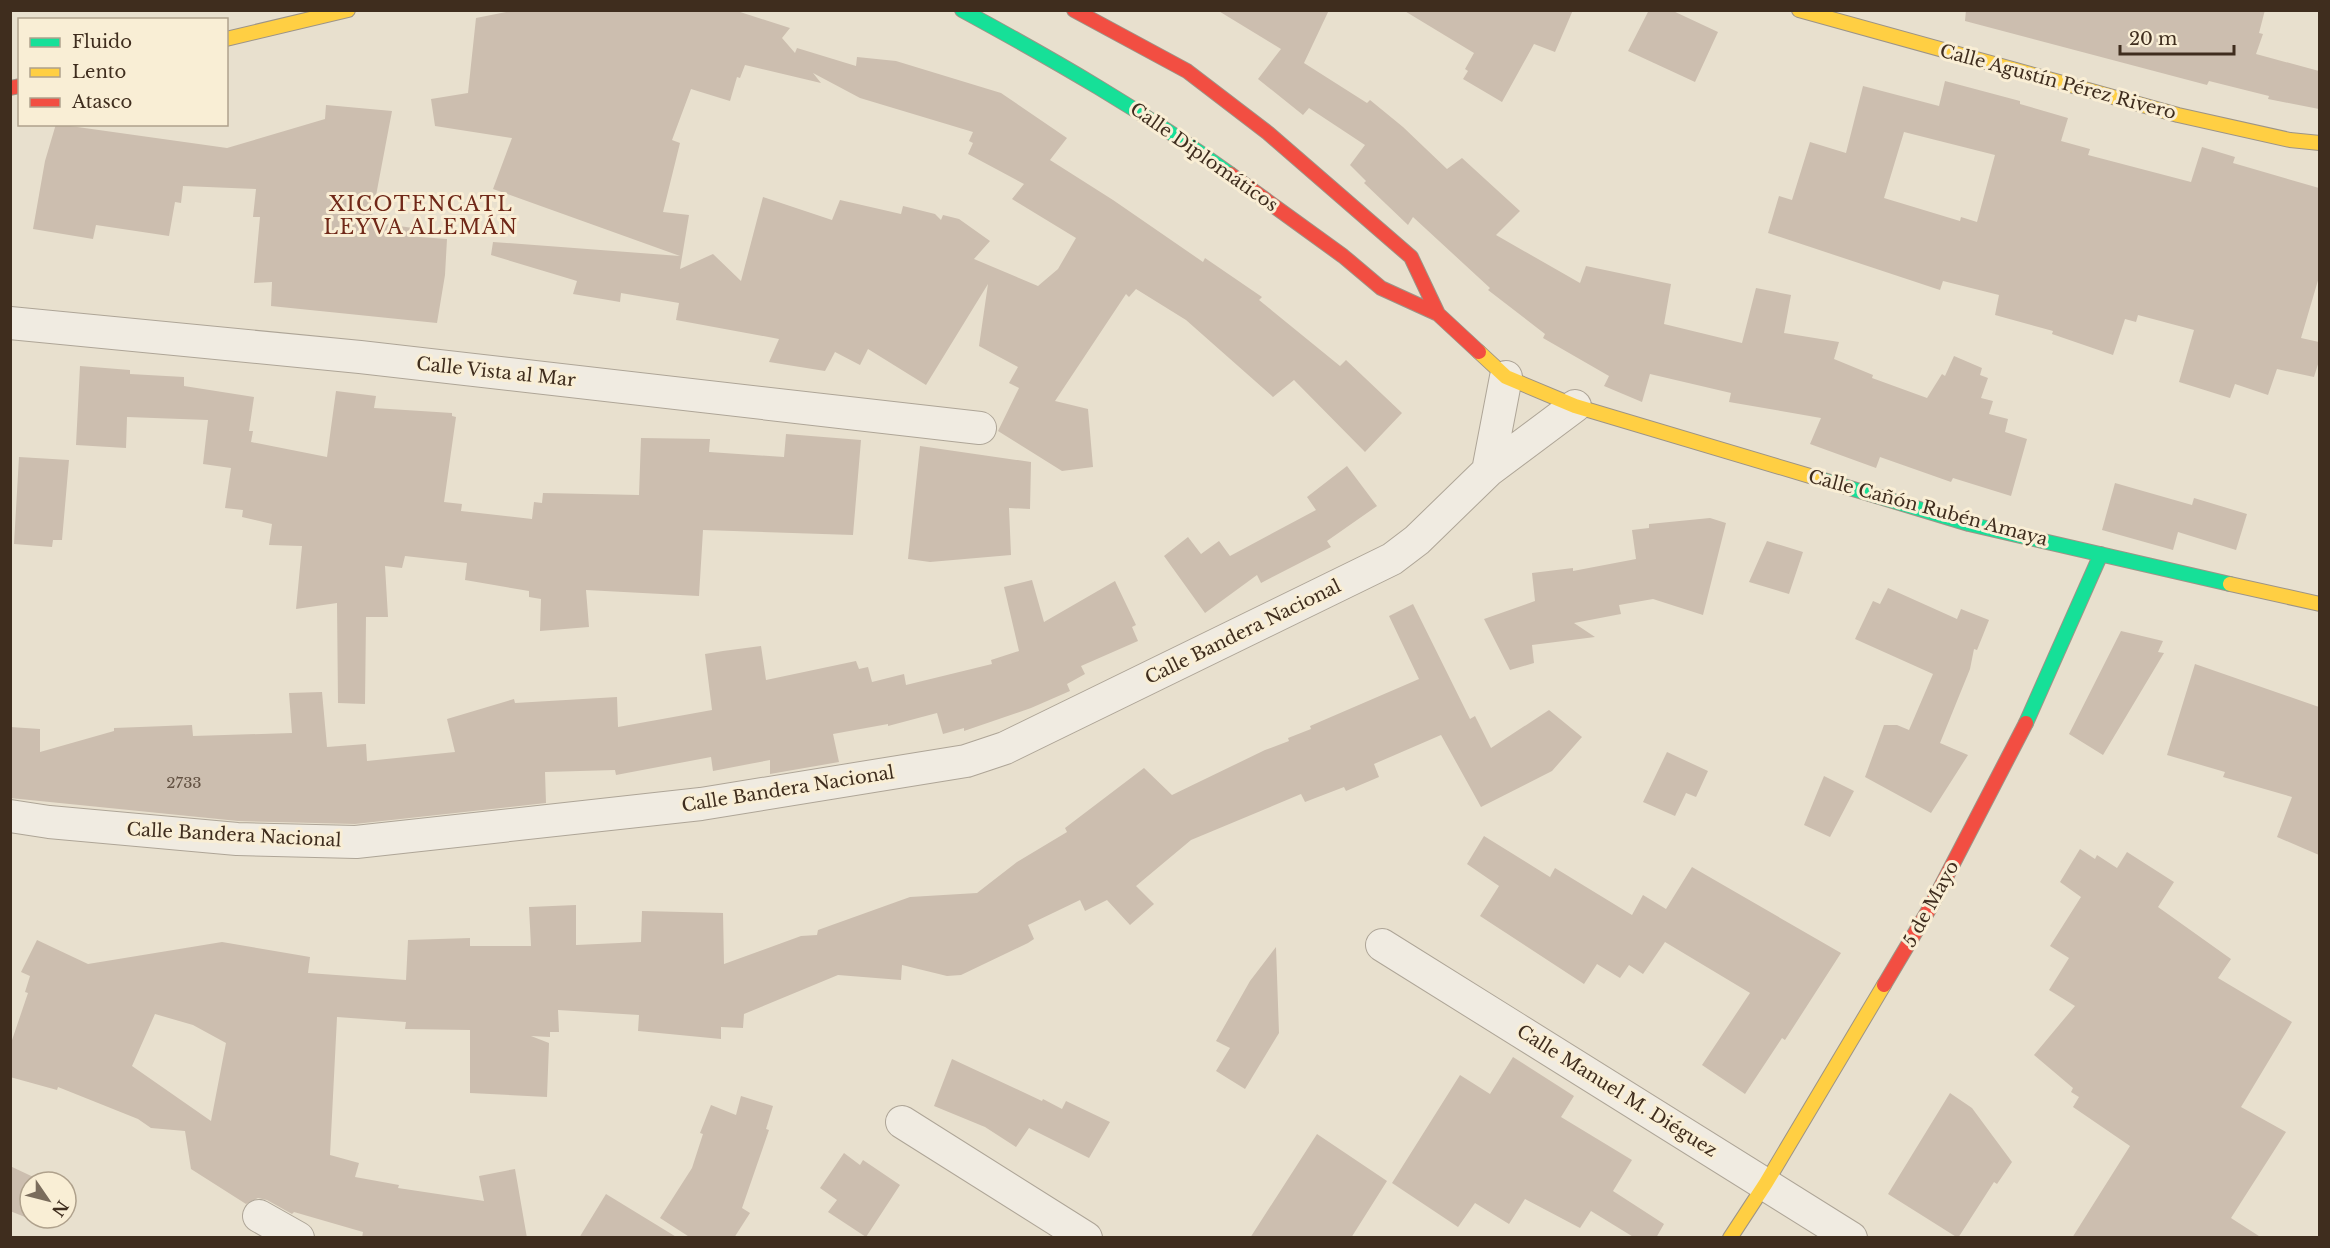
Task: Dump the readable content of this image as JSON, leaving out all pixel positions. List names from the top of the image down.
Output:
{
  "streets": {
    "main road": [
      "Calle Agustín Pérez Rivero",
      "Calle Diplomáticos",
      "Calle Cañón Rubén Amaya",
      "5 de Mayo"
    ],
    "street": ["Calle Vista al Mar", "Calle Bandera Nacional", "Calle Manuel M. Diéguez"]
  },
  "crossings": [
    ["Calle Diplomáticos", "Calle Cañón Rubén Amaya"],
    ["Calle Diplomáticos", "Calle Bandera Nacional"],
    ["Calle Cañón Rubén Amaya", "Calle Bandera Nacional"],
    ["Calle Cañón Rubén Amaya", "5 de Mayo"],
    ["5 de Mayo", "Calle Manuel M. Diéguez"]
  ],
  "districts": ["XICOTENCATL LEYVA ALEMÁN"],
  "house_numbers": ["2733"],
  "legend": ["Fluido", "Lento", "Atasco"],
  "scale_bar": "20 m",
  "north": "bottom right"
}
